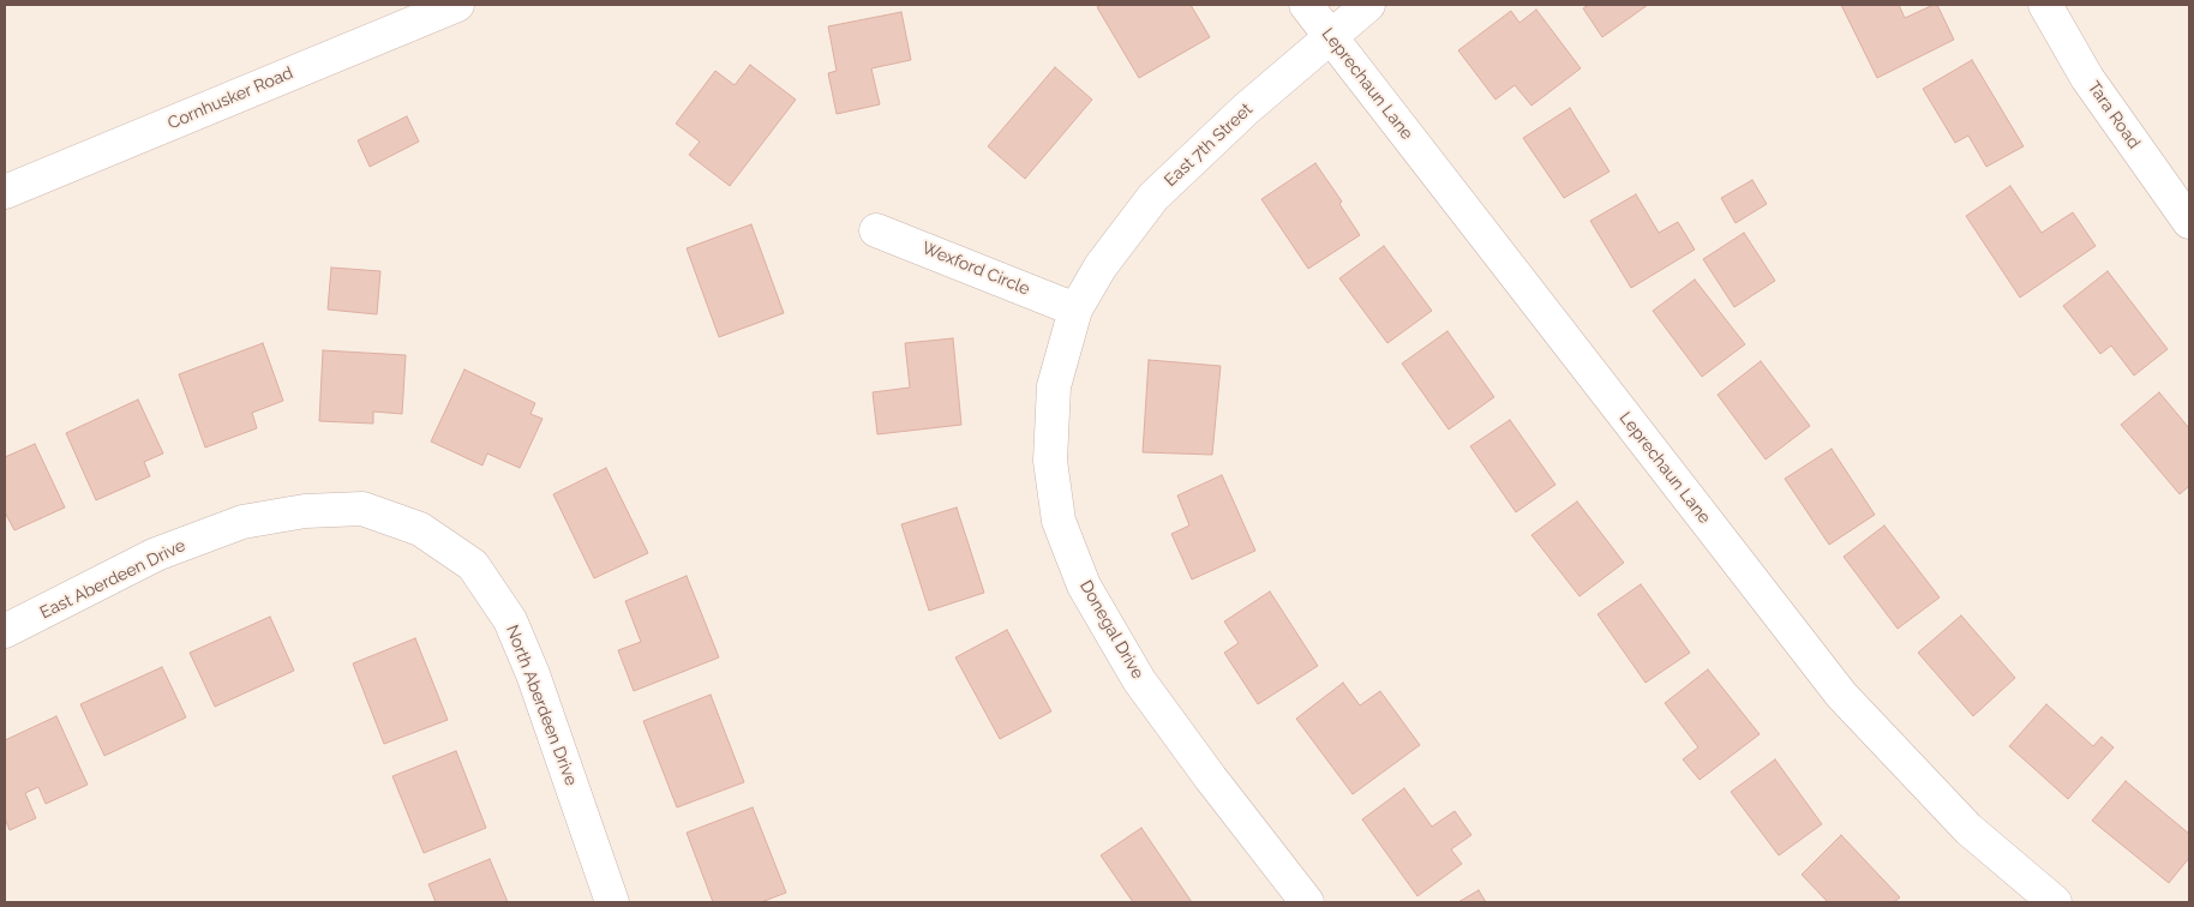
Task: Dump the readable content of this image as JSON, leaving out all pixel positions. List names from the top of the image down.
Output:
{
  "streets": {
    "street": [
      "Leprechaun Lane",
      "Cornhusker Road",
      "Tara Road",
      "East 7th Street",
      "Wexford Circle",
      "East Aberdeen Drive",
      "Donegal Drive",
      "North Aberdeen Drive"
    ]
  },
  "crossings": [
    ["Leprechaun Lane", "East 7th Street"],
    ["East 7th Street", "Wexford Circle"],
    ["East 7th Street", "Donegal Drive"],
    ["Wexford Circle", "Donegal Drive"],
    ["East Aberdeen Drive", "North Aberdeen Drive"]
  ]
}
